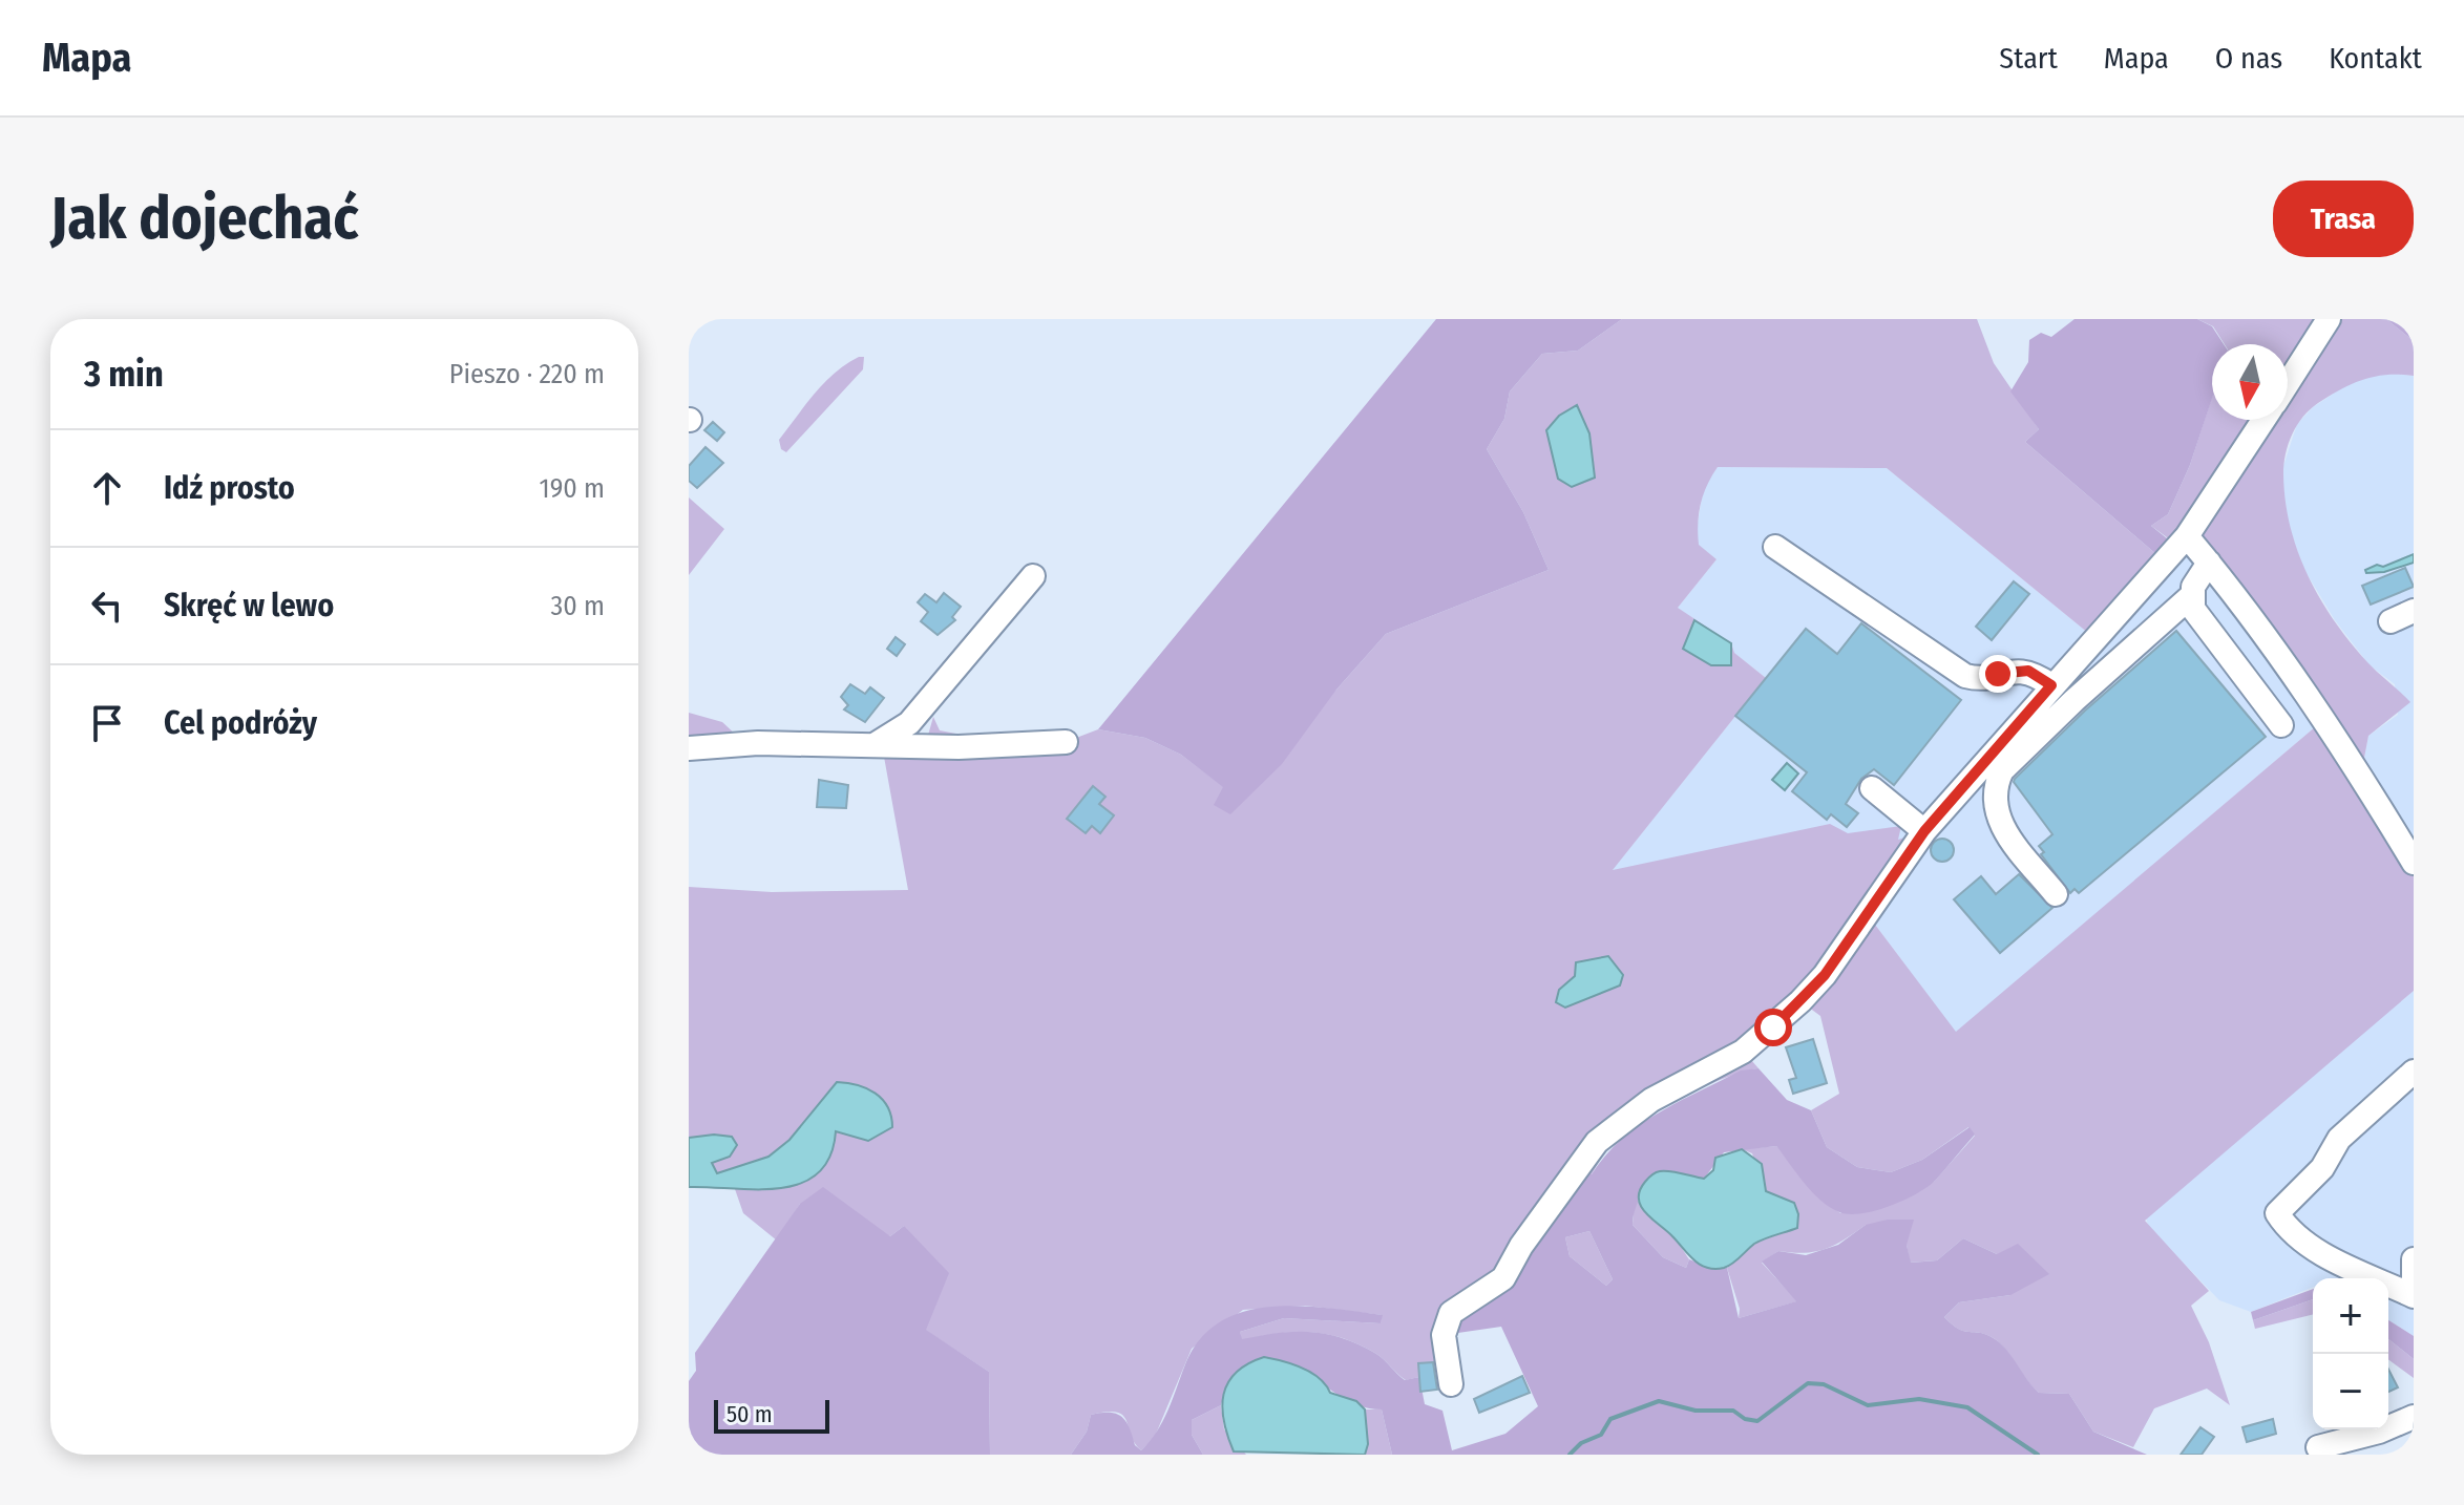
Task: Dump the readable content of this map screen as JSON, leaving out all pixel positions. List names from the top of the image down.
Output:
{
  "scale_bar": "50 m",
  "north": "bottom",
  "page": {
    "header": "Mapa",
    "nav": [
      "Start",
      "Mapa",
      "O nas",
      "Kontakt"
    ],
    "buttons": "Trasa",
    "title": "Jak dojechać",
    "heading": ["3 min", "Pieszo · 220 m"],
    "list": [
      ["Idź prosto", "190 m"],
      ["Skręć w lewo", "30 m"],
      "Cel podróży"
    ],
    "map_buttons": ["+", "−"],
    "scale": "50 m"
  }
}
